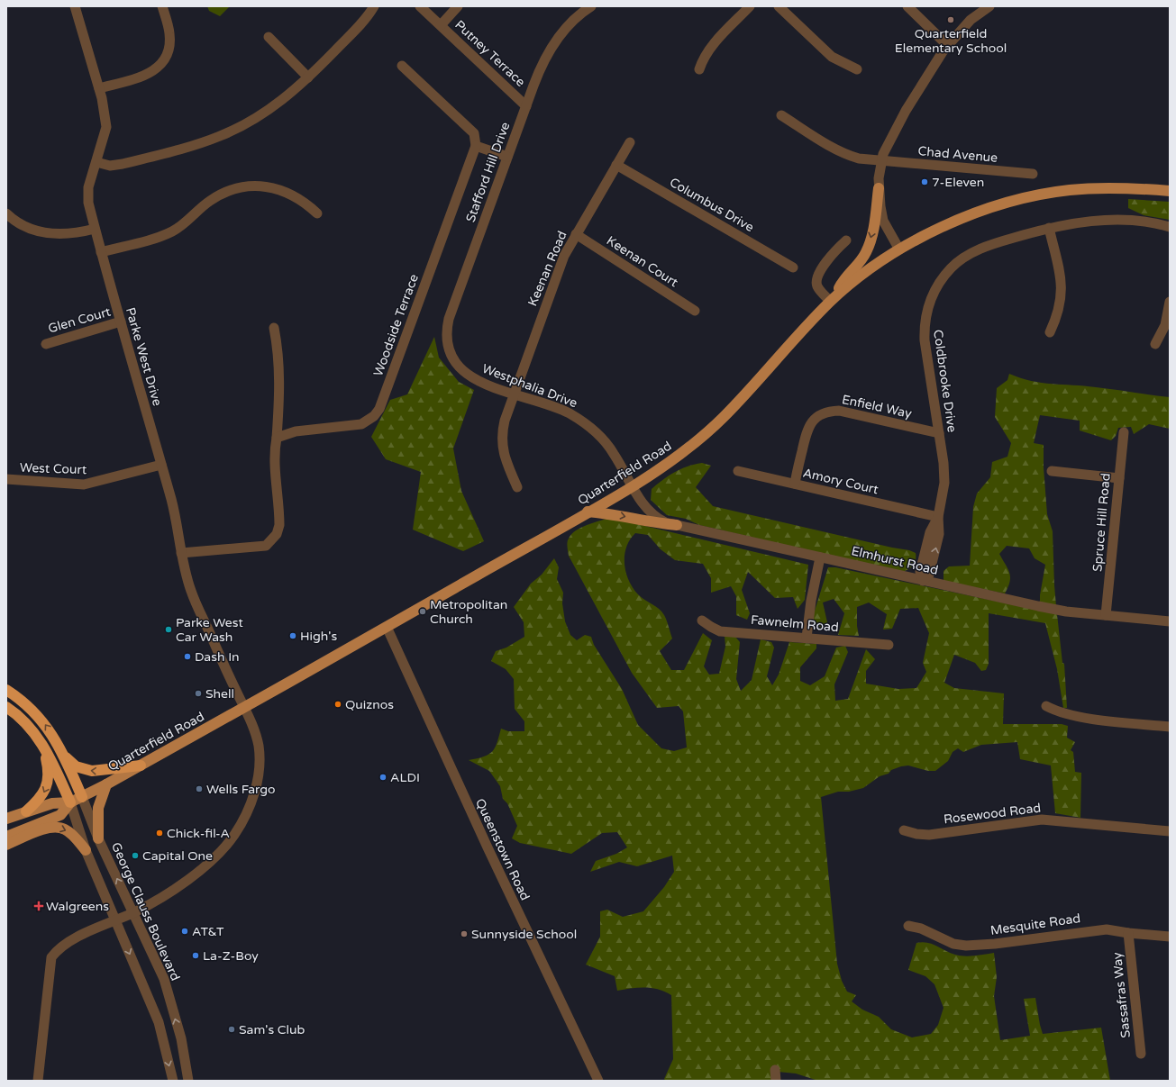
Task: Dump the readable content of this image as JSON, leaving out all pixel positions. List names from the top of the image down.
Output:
{
  "streets": {
    "main road": ["Quarterfield Road"],
    "street": [
      "Putney Terrace",
      "Chad Avenue",
      "Stafford Hill Drive",
      "Columbus Drive",
      "Keenan Court",
      "Keenan Road",
      "Glen Court",
      "Woodside Terrace",
      "Parke West Drive",
      "Coldbrooke Drive",
      "Westphalia Drive",
      "Enfield Way",
      "West Court",
      "Amory Court",
      "Spruce Hill Road",
      "Elmhurst Road",
      "Fawnelm Road",
      "Rosewood Road",
      "Queenstown Road",
      "George Clauss Boulevard",
      "Mesquite Road",
      "Sassafras Way"
    ]
  },
  "crossings": [
    ["Putney Terrace", "Stafford Hill Drive"],
    ["Stafford Hill Drive", "Westphalia Drive"],
    ["Columbus Drive", "Keenan Road"],
    ["Keenan Court", "Keenan Road"],
    ["Keenan Road", "Westphalia Drive"],
    ["Glen Court", "Parke West Drive"],
    ["Parke West Drive", "West Court"],
    ["Parke West Drive", "Quarterfield Road"],
    ["Parke West Drive", "George Clauss Boulevard"],
    ["Coldbrooke Drive", "Enfield Way"],
    ["Coldbrooke Drive", "Amory Court"],
    ["Coldbrooke Drive", "Elmhurst Road"],
    ["Westphalia Drive", "Quarterfield Road"],
    ["Westphalia Drive", "Elmhurst Road"],
    ["Enfield Way", "Amory Court"],
    ["Quarterfield Road", "Elmhurst Road"],
    ["Quarterfield Road", "Queenstown Road"],
    ["Quarterfield Road", "George Clauss Boulevard"],
    ["Spruce Hill Road", "Elmhurst Road"],
    ["Mesquite Road", "Sassafras Way"]
  ],
  "places": {
    "other": [
      "Quarterfield Elementary School",
      "7-Eleven",
      "Metropolitan Church",
      "Parke West Car Wash",
      "High's",
      "Dash In",
      "Shell",
      "Quiznos",
      "ALDI",
      "Wells Fargo",
      "Chick-fil-A",
      "Capital One",
      "AT&T",
      "Sunnyside School",
      "La-Z-Boy",
      "Sam's Club"
    ],
    "health": ["Walgreens"]
  }
}
